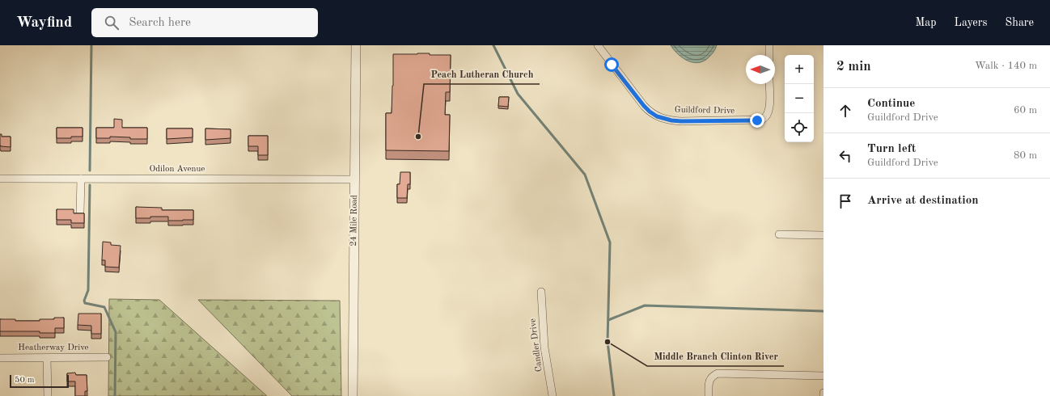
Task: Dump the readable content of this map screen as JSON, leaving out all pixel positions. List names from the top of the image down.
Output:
{
  "streets": {
    "street": [
      "Guildford Drive",
      "Odilon Avenue",
      "24 Mile Road",
      "Candler Drive",
      "Heatherway Drive"
    ]
  },
  "crossings": [
    ["Odilon Avenue", "24 Mile Road"]
  ],
  "places": ["Peach Lutheran Church", "Middle Branch Clinton River"],
  "scale_bar": "50 m",
  "north": "left",
  "page": {
    "header": "Wayfind",
    "search": "Search here",
    "nav": ["Map", "Layers", "Share"],
    "heading": ["2 min", "Walk · 140 m"],
    "map_buttons": ["+", "−"],
    "list": [
      ["Continue", "Guildford Drive", "60 m"],
      ["Turn left", "Guildford Drive", "80 m"],
      "Arrive at destination"
    ],
    "scale": "50 m"
  }
}
